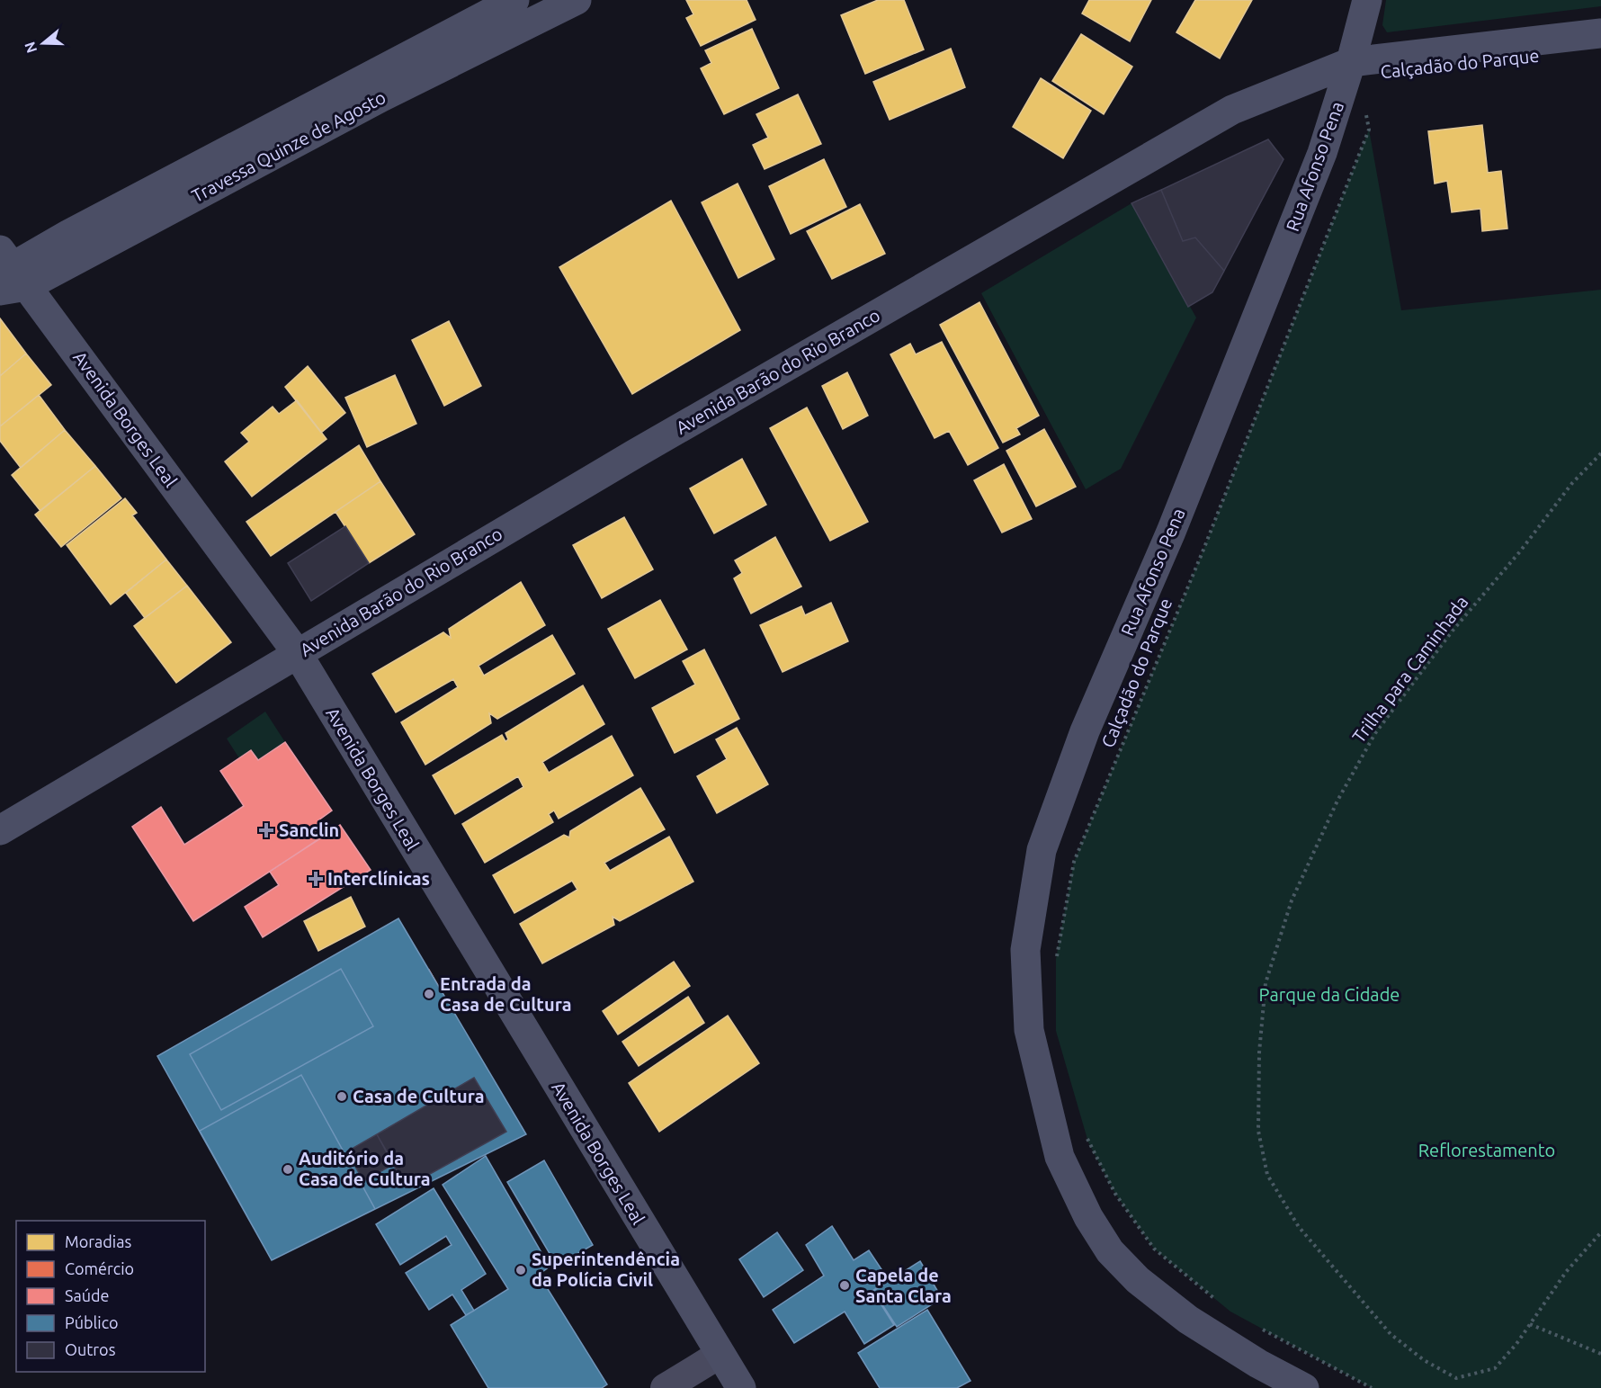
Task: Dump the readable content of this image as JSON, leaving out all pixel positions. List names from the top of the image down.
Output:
{
  "streets": {
    "main road": [
      "Travessa Quinze de Agosto",
      "Rua Afonso Pena",
      "Avenida Barão do Rio Branco",
      "Avenida Borges Leal"
    ],
    "path": ["Calçadão do Parque", "Trilha para Caminhada"]
  },
  "crossings": [
    ["Travessa Quinze de Agosto", "Avenida Borges Leal"],
    ["Rua Afonso Pena", "Avenida Barão do Rio Branco"],
    ["Avenida Barão do Rio Branco", "Avenida Borges Leal"]
  ],
  "parks": ["Parque da Cidade", "Reflorestamento"],
  "places": {
    "health": ["Sanclin", "Interclínicas"],
    "other": [
      "Entrada da Casa de Cultura",
      "Casa de Cultura",
      "Auditório da Casa de Cultura",
      "Superintendência da Polícia Civil",
      "Capela de Santa Clara"
    ]
  },
  "legend": [
    "Moradias",
    "Comércio",
    "Saúde",
    "Público",
    "Outros"
  ],
  "north": "left"
}
